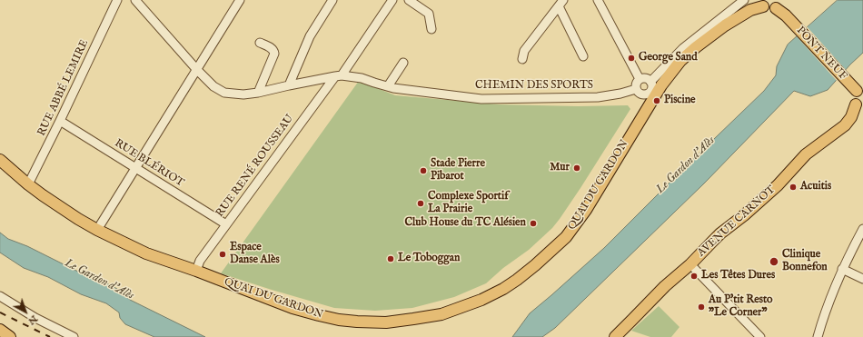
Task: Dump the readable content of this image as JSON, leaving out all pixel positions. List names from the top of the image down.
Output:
{
  "streets": {
    "main road": ["PONT NEUF", "QUAI DU GARDON", "AVENUE CARNOT"],
    "street": [
      "CHEMIN DES SPORTS",
      "RUE ABBÉ LEMIRE",
      "RUE BLÉRIOT",
      "RUE RENÉ ROUSSEAU"
    ]
  },
  "crossings": [
    ["CHEMIN DES SPORTS", "RUE RENÉ ROUSSEAU"],
    ["RUE ABBÉ LEMIRE", "RUE BLÉRIOT"],
    ["RUE ABBÉ LEMIRE", "QUAI DU GARDON"],
    ["RUE BLÉRIOT", "RUE RENÉ ROUSSEAU"],
    ["RUE RENÉ ROUSSEAU", "QUAI DU GARDON"]
  ],
  "water": ["Le Gardon d'Alès"],
  "places": [
    "George Sand",
    "Piscine",
    "Mur",
    "Stade Pierre Pibarot",
    "Acuitis",
    "Complexe Sportif La Prairie",
    "Club House du TC Alésien",
    "Espace Danse Alès",
    "Le Toboggan",
    "Clinique Bonnefon",
    "Les Têtes Dures",
    "Au P'tit Resto \"Le Corner\""
  ],
  "north": "bottom right"
}
